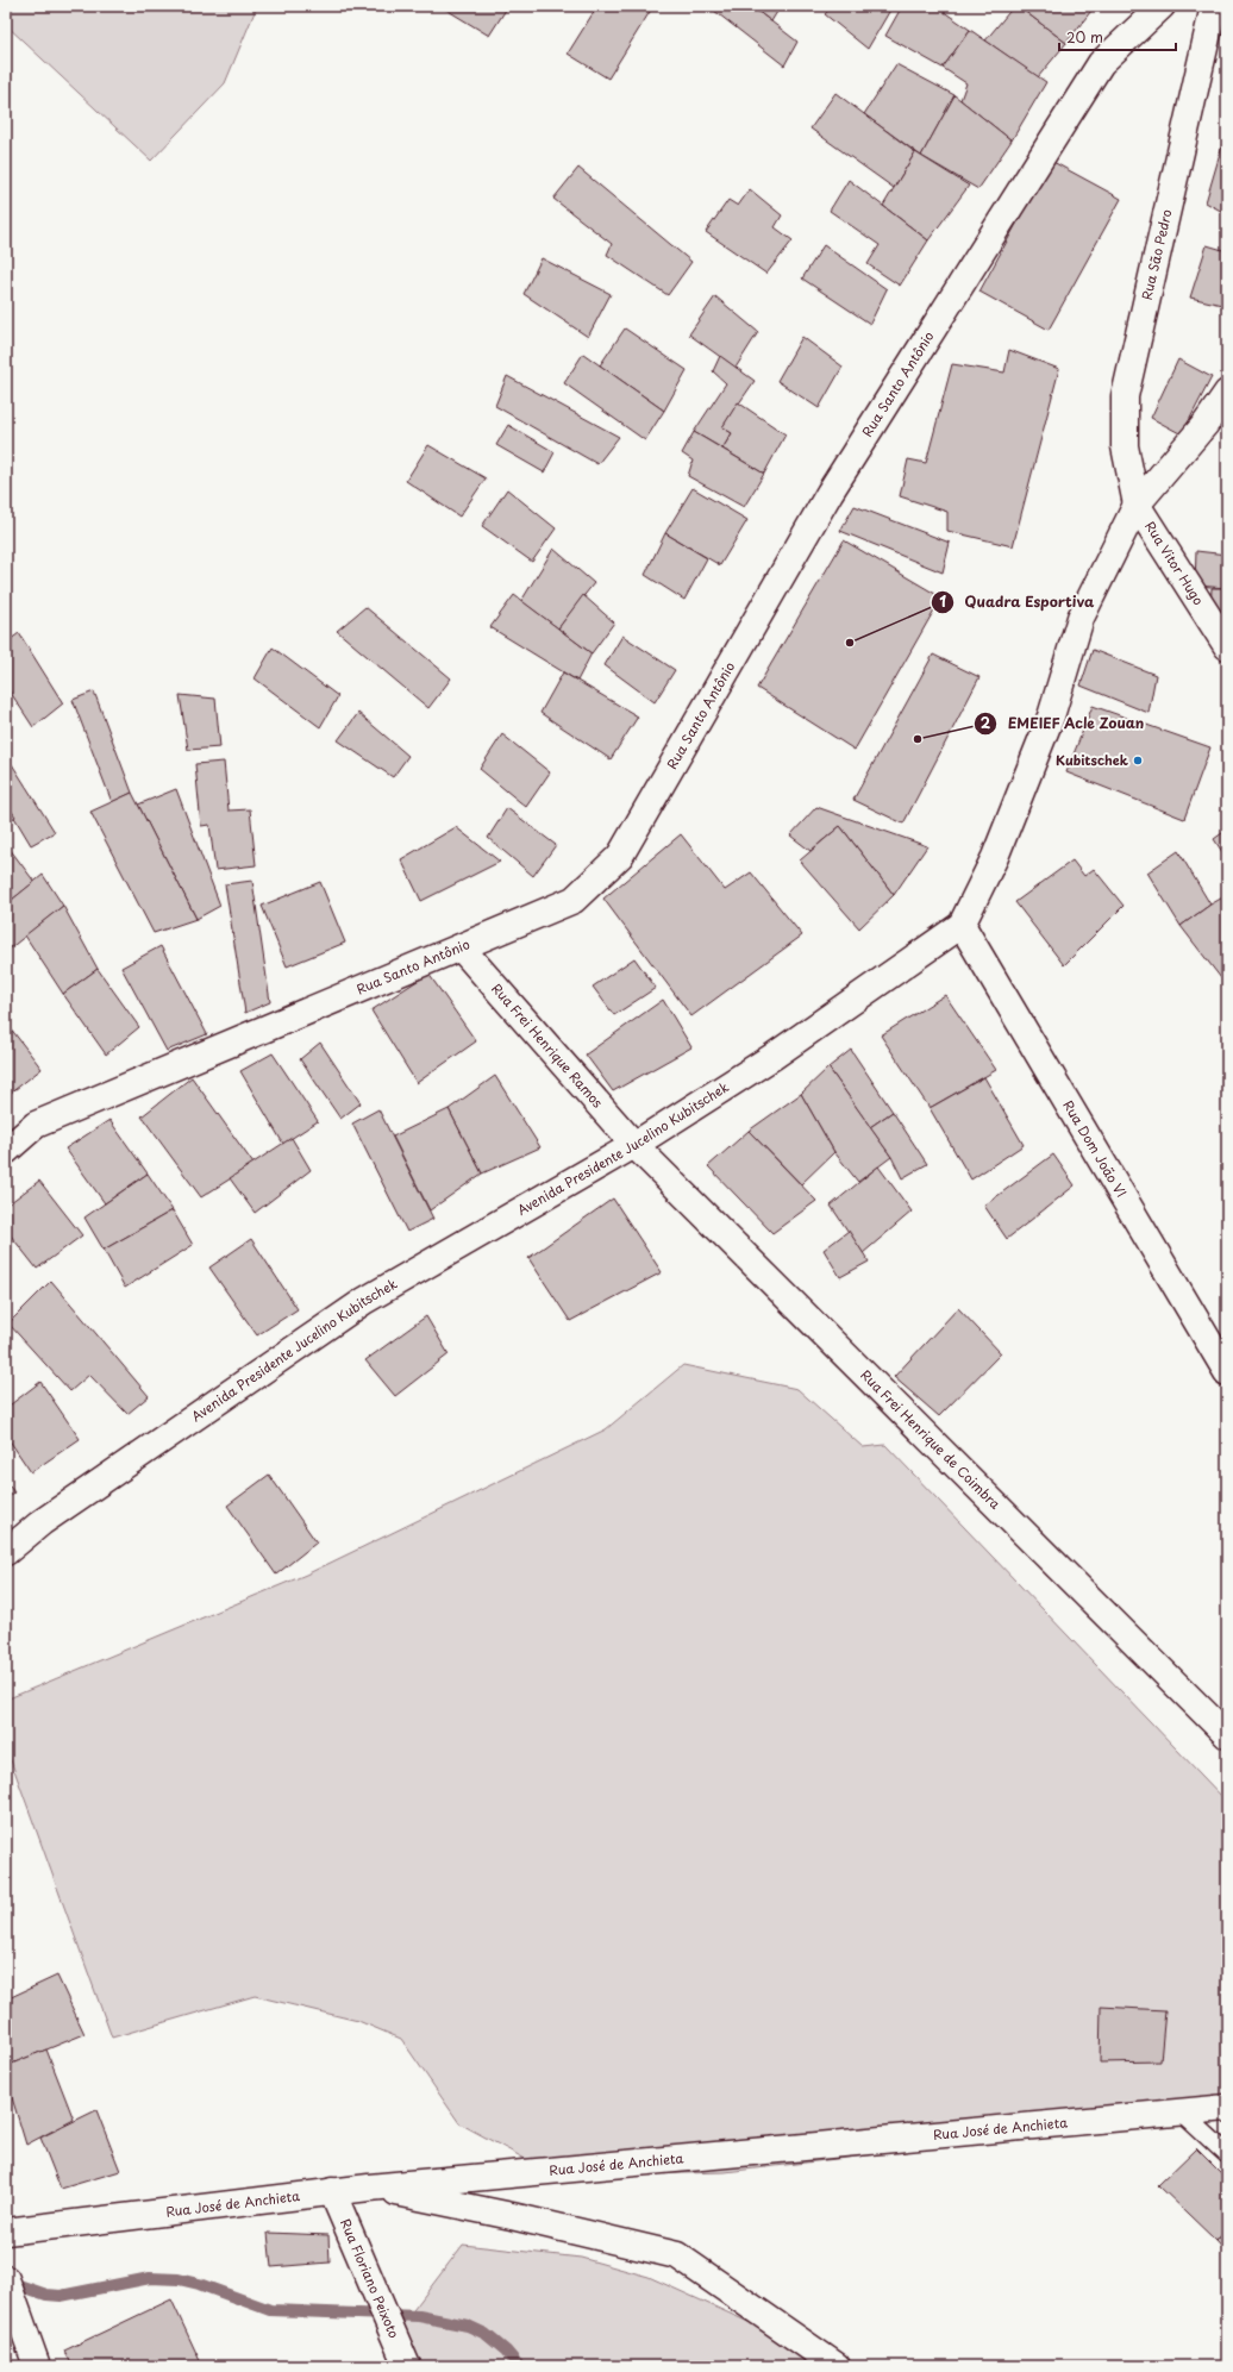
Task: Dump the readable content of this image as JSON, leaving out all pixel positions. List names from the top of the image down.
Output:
{
  "streets": {
    "street": [
      "Rua São Pedro",
      "Rua Santo Antônio",
      "Rua Vitor Hugo",
      "Rua Frei Henrique Ramos",
      "Avenida Presidente Jucelino Kubitschek",
      "Rua Dom João VI",
      "Rua Frei Henrique de Coimbra",
      "Rua José de Anchieta",
      "Rua Floriano Peixoto"
    ]
  },
  "crossings": [
    ["Rua São Pedro", "Rua Vitor Hugo"],
    ["Rua São Pedro", "Avenida Presidente Jucelino Kubitschek"],
    ["Rua Santo Antônio", "Rua Frei Henrique Ramos"],
    ["Rua Vitor Hugo", "Avenida Presidente Jucelino Kubitschek"],
    ["Rua Frei Henrique Ramos", "Avenida Presidente Jucelino Kubitschek"],
    ["Rua Frei Henrique Ramos", "Rua Frei Henrique de Coimbra"],
    ["Avenida Presidente Jucelino Kubitschek", "Rua Dom João VI"],
    ["Avenida Presidente Jucelino Kubitschek", "Rua Frei Henrique de Coimbra"],
    ["Rua José de Anchieta", "Rua Floriano Peixoto"]
  ],
  "places": ["Quadra Esportiva", "EMEIEF Acle Zouan", "Kubitschek"],
  "scale_bar": "20 m"
}
